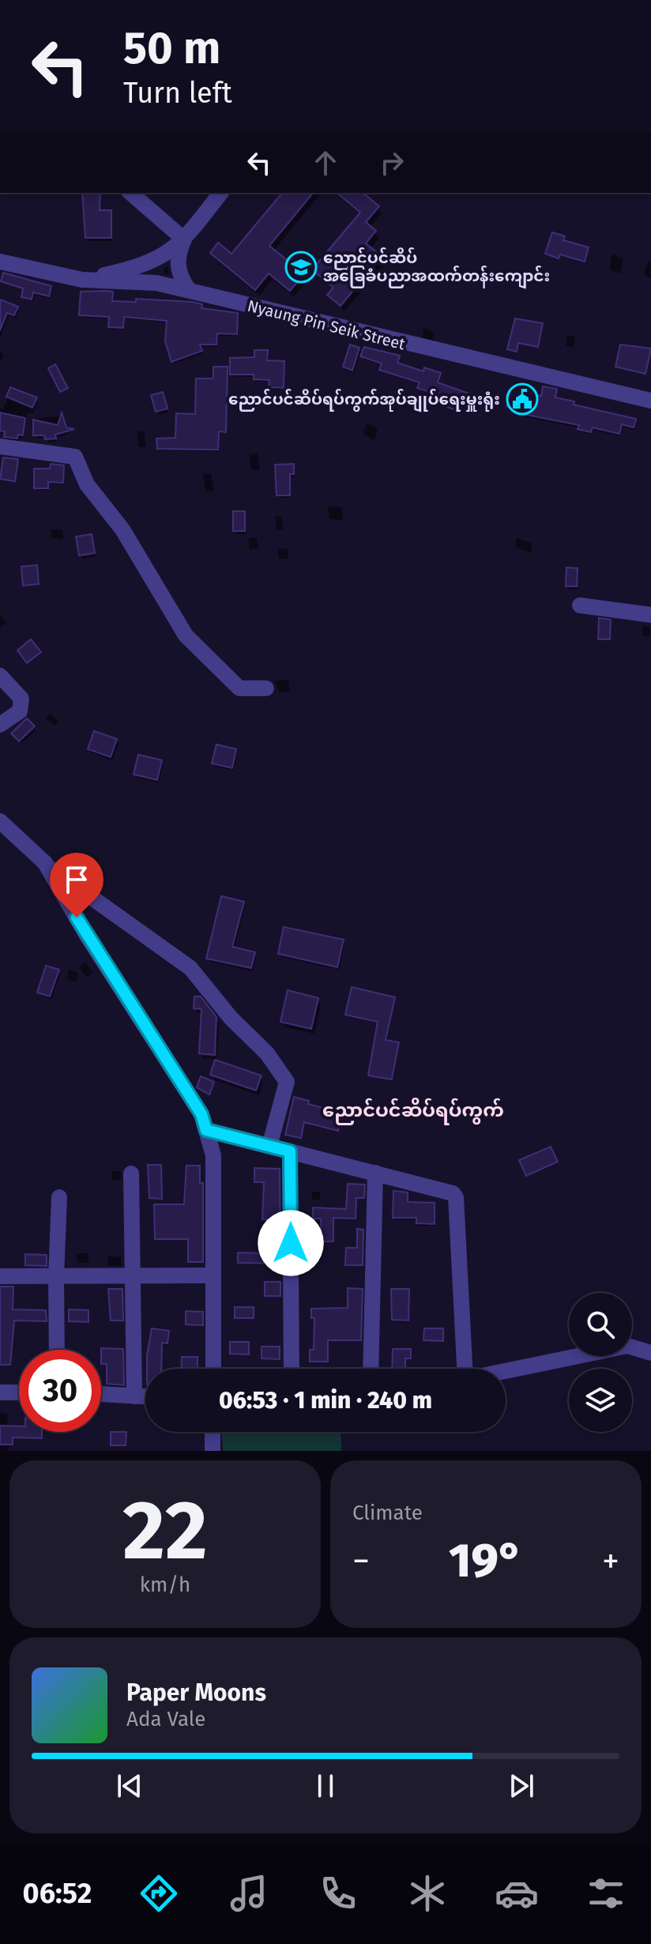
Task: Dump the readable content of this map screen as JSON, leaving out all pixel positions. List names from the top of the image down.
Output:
{
  "streets": {
    "street": ["Nyaung Pin Seik Street"]
  },
  "districts": ["ညောင်ပင်ဆိပ်ရပ်ကွက်"],
  "places": {
    "school or university": ["ညောင်ပင်ဆိပ် အခြေခံပညာအထက်တန်းကျောင်း"],
    "public building": ["ညောင်ပင်ဆိပ်ရပ်ကွက်အုပ်ချုပ်ရေးမှူးရုံး"]
  },
  "page": {
    "turn": ["50 m", "Turn left"],
    "limit": "30",
    "trip": "06:53 · 1 min · 240 m",
    "tile": [
      ["22", "km/h"],
      "Climate"
    ],
    "heat": ["−", "19°", "+"],
    "song": ["Paper Moons", "Ada Vale"],
    "tabs": "06:52"
  }
}
